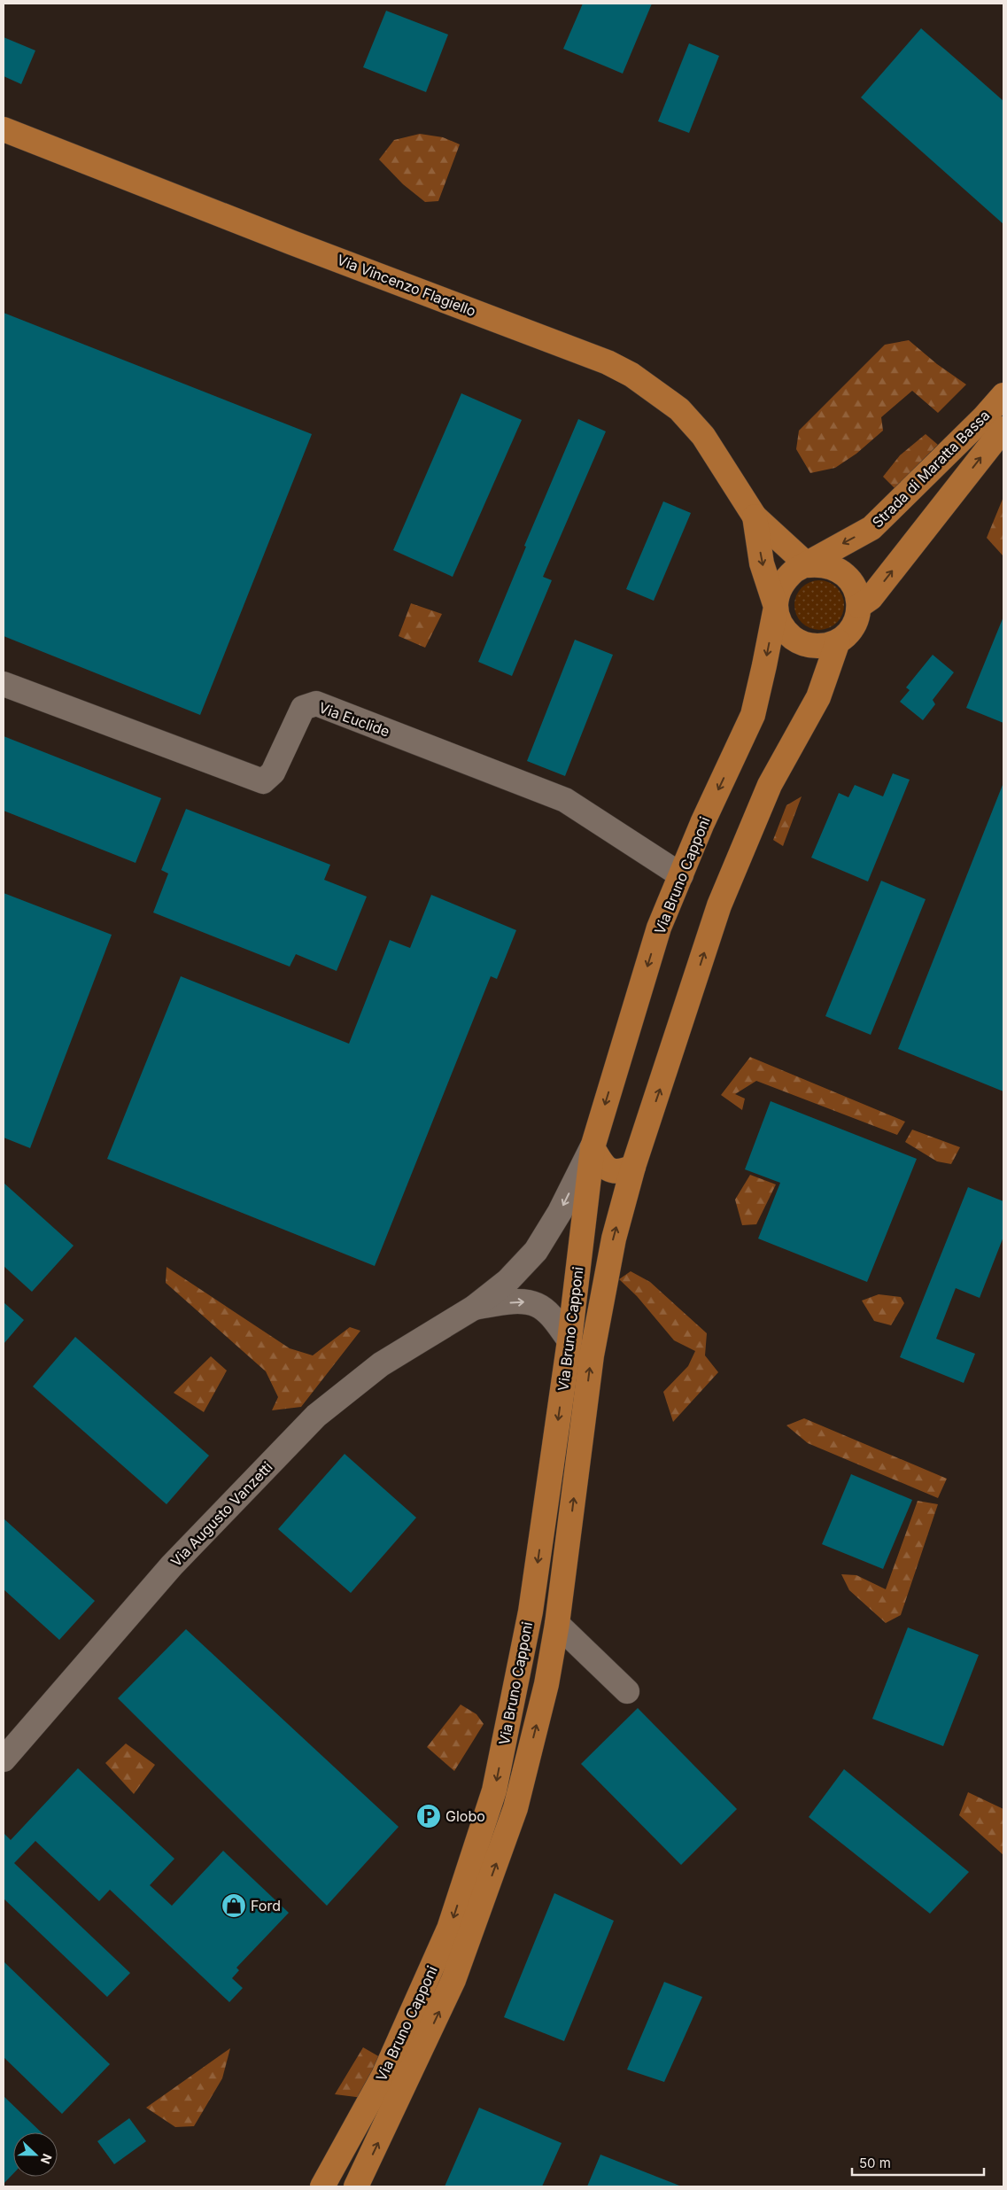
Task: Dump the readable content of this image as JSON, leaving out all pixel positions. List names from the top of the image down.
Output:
{
  "streets": {
    "main road": ["Via Vincenzo Flagiello", "Strada di Maratta Bassa", "Via Bruno Capponi"],
    "street": ["Via Euclide", "Via Augusto Vanzetti"]
  },
  "crossings": [
    ["Via Vincenzo Flagiello", "Strada di Maratta Bassa"],
    ["Via Vincenzo Flagiello", "Via Bruno Capponi"],
    ["Strada di Maratta Bassa", "Via Bruno Capponi"],
    ["Via Euclide", "Via Bruno Capponi"],
    ["Via Bruno Capponi", "Via Augusto Vanzetti"]
  ],
  "places": {
    "parking": ["Globo"],
    "shop": ["Ford"]
  },
  "scale_bar": "50 m",
  "north": "right"
}
